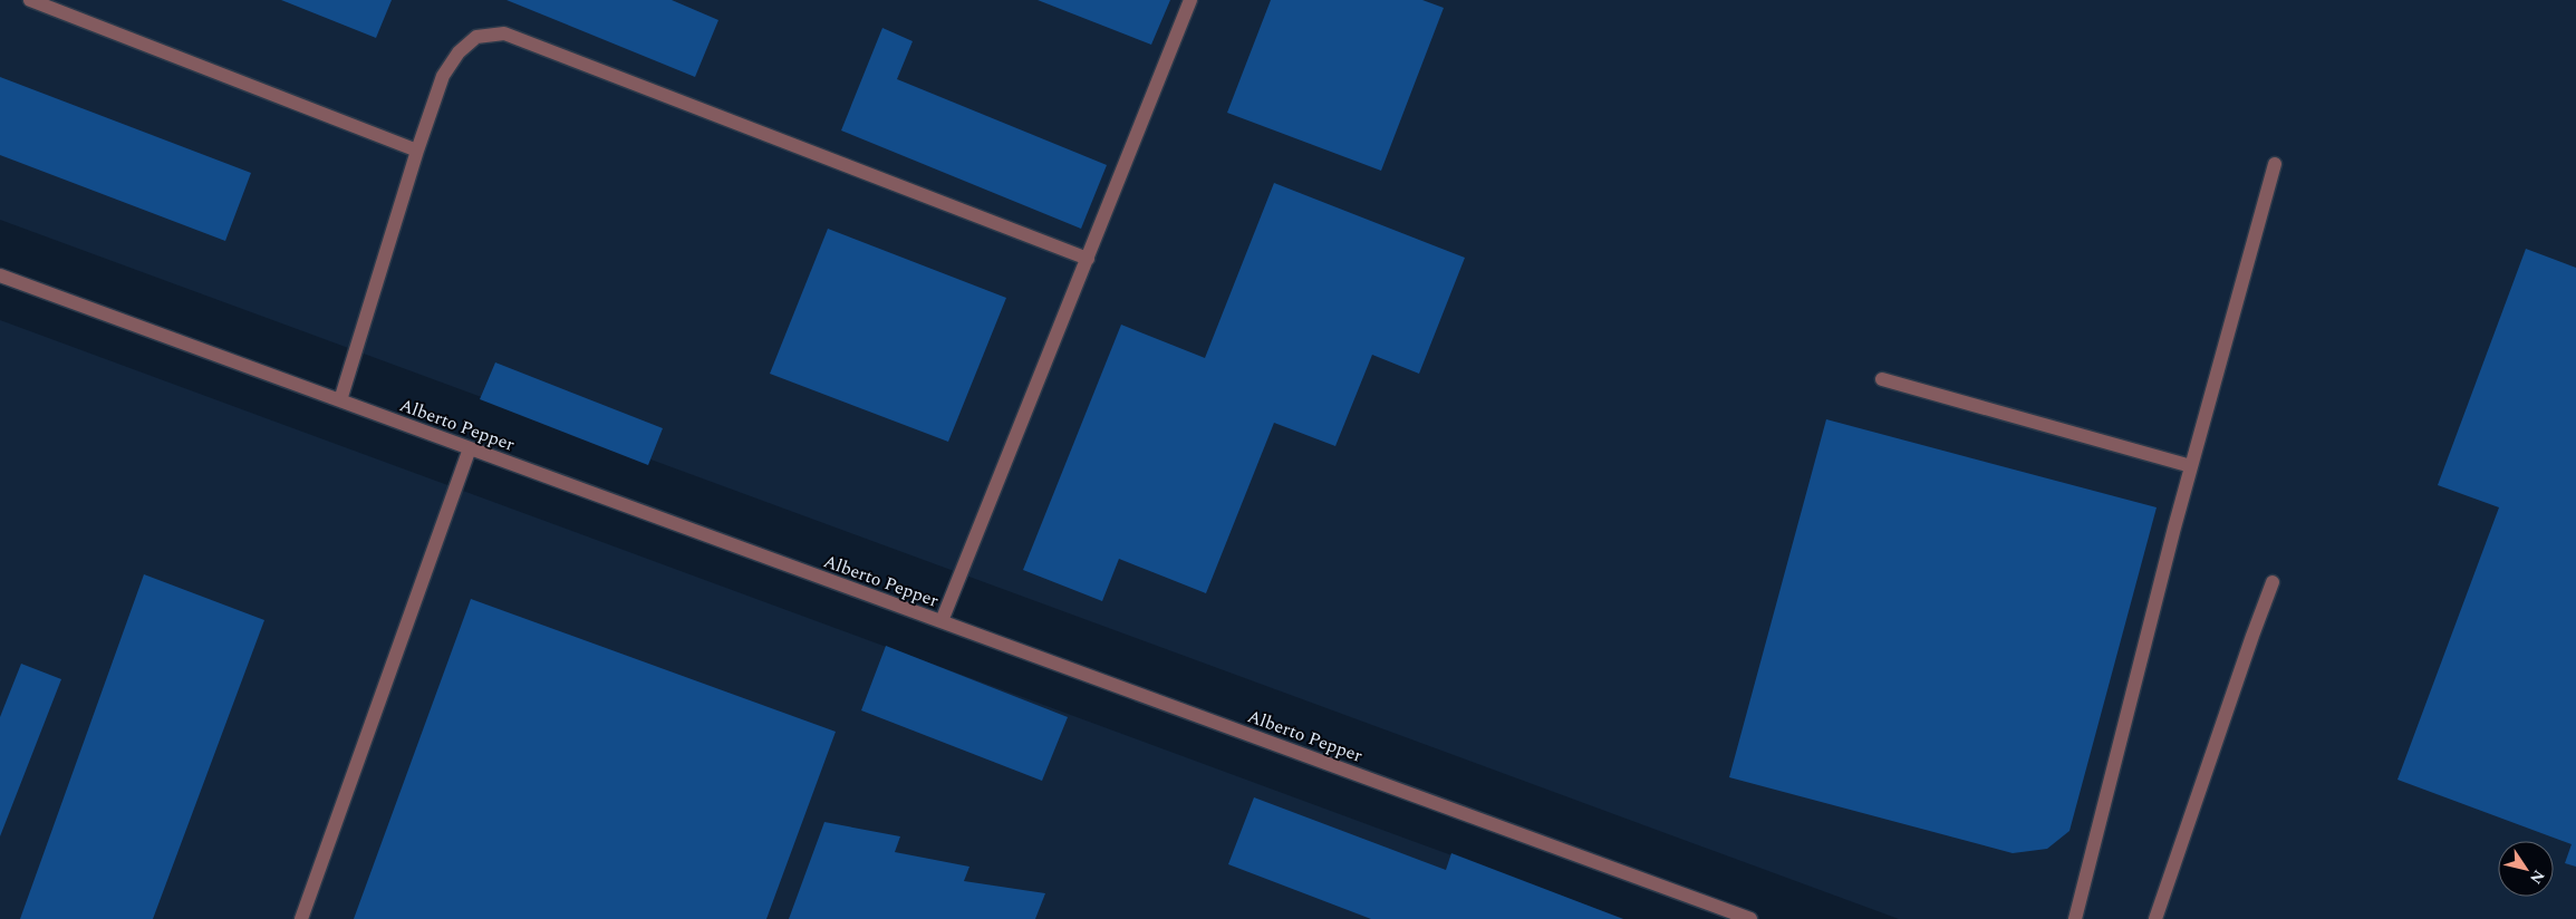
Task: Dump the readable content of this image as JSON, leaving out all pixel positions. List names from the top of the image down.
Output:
{
  "streets": {
    "street": ["Alberto Pepper"]
  },
  "north": "bottom right"
}
